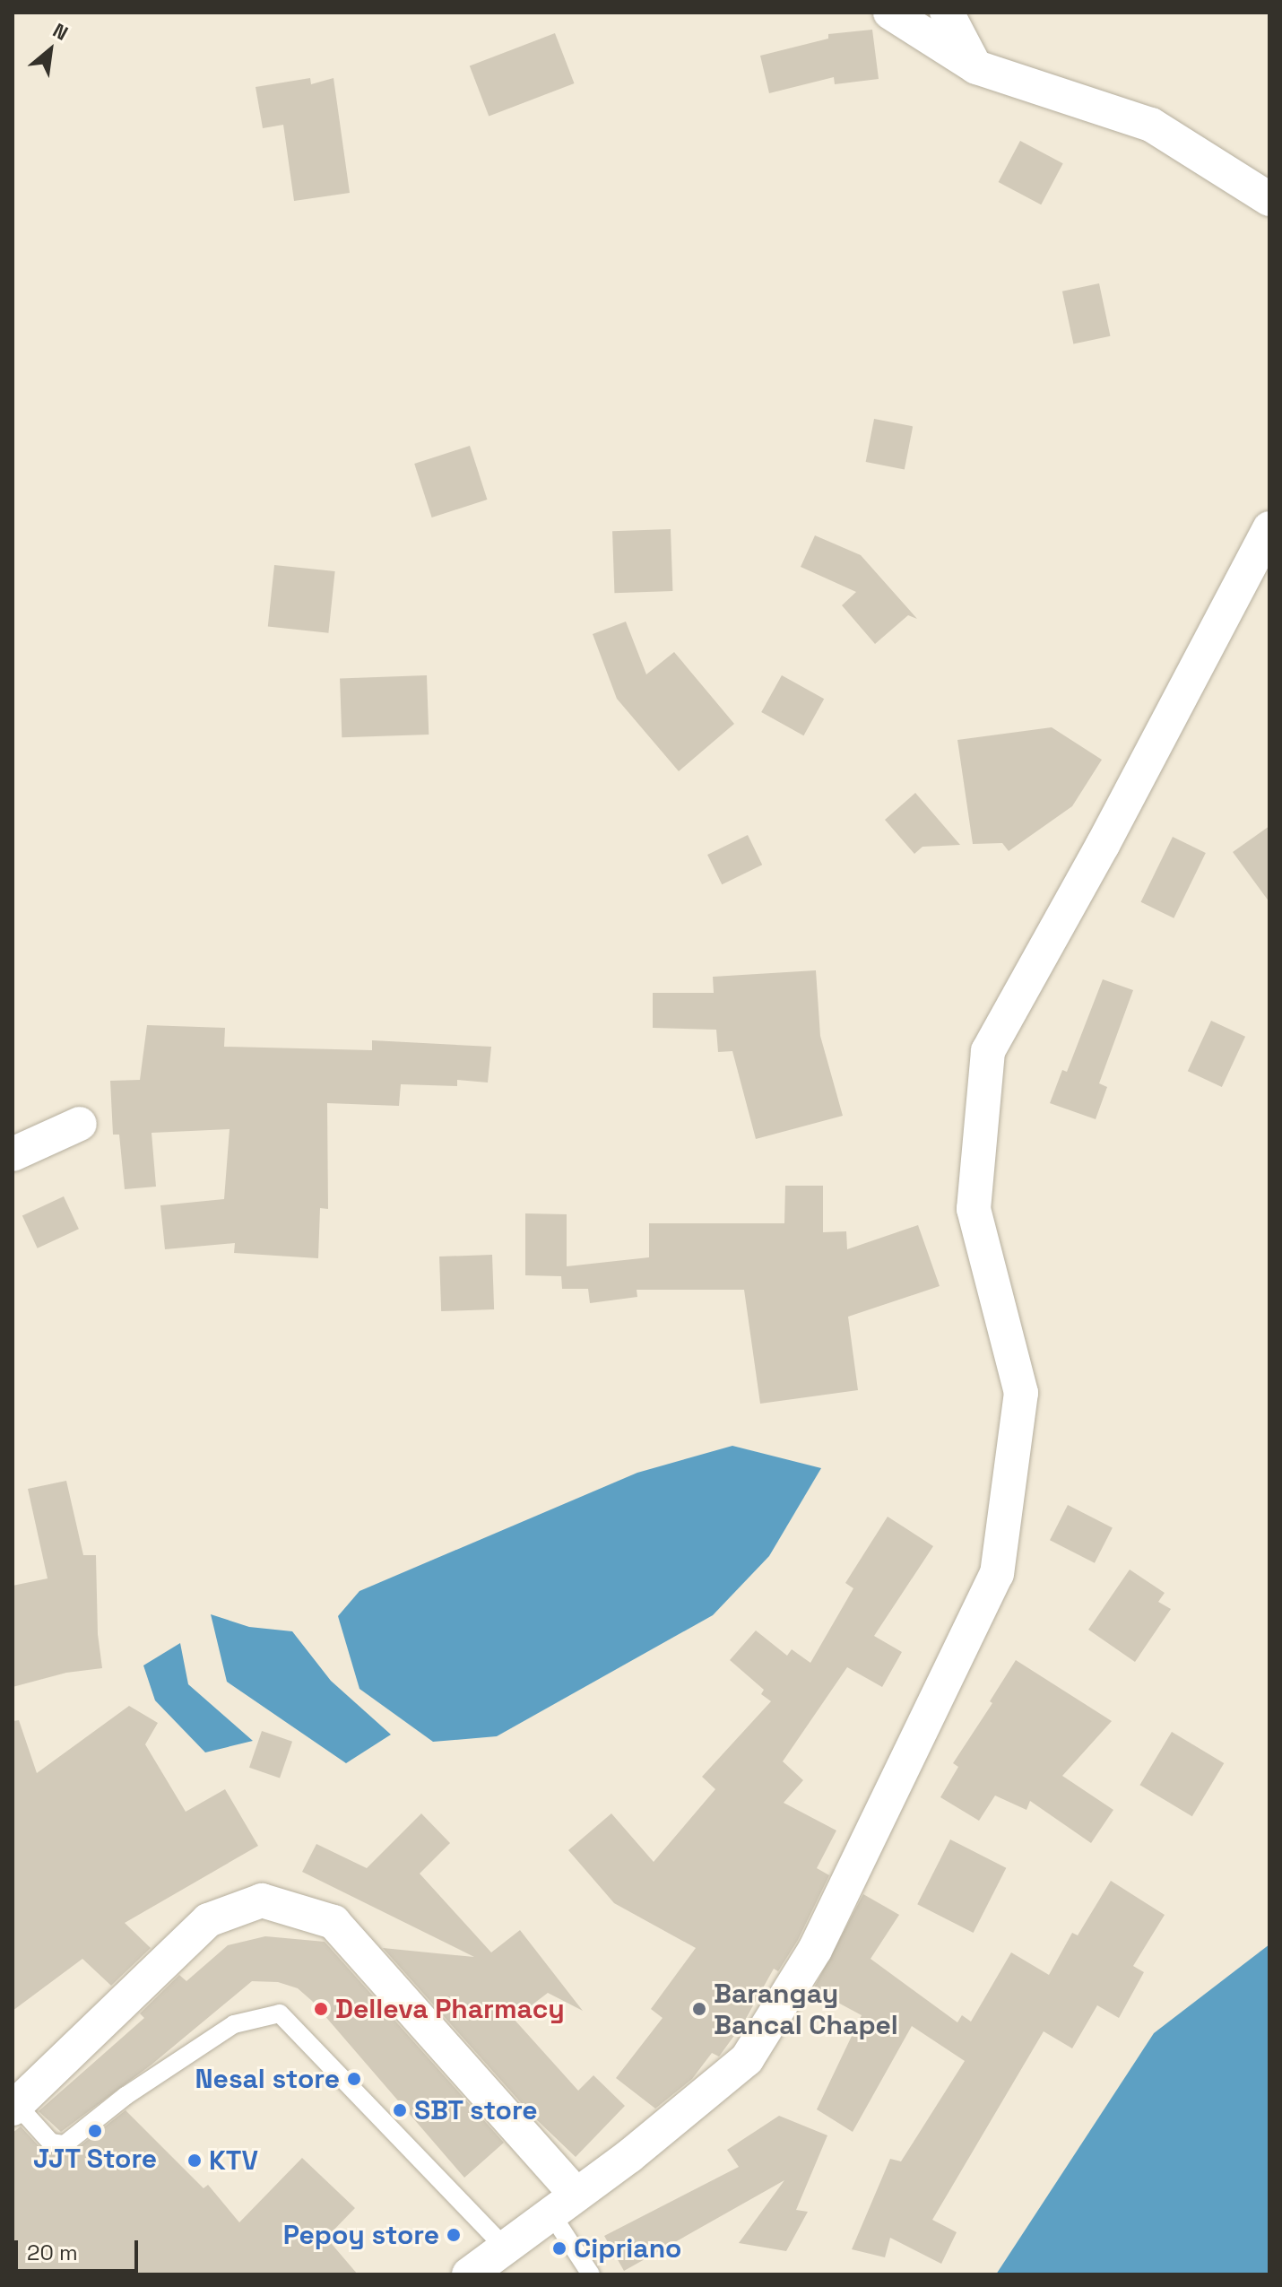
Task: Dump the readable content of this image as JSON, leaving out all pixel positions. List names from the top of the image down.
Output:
{
  "places": [
    "Delleva Pharmacy",
    "Barangay Bancal Chapel",
    "Nesal store",
    "SBT store",
    "JJT Store",
    "KTV",
    "Pepoy store",
    "Cipriano"
  ],
  "scale_bar": "20 m",
  "north": "top right"
}
